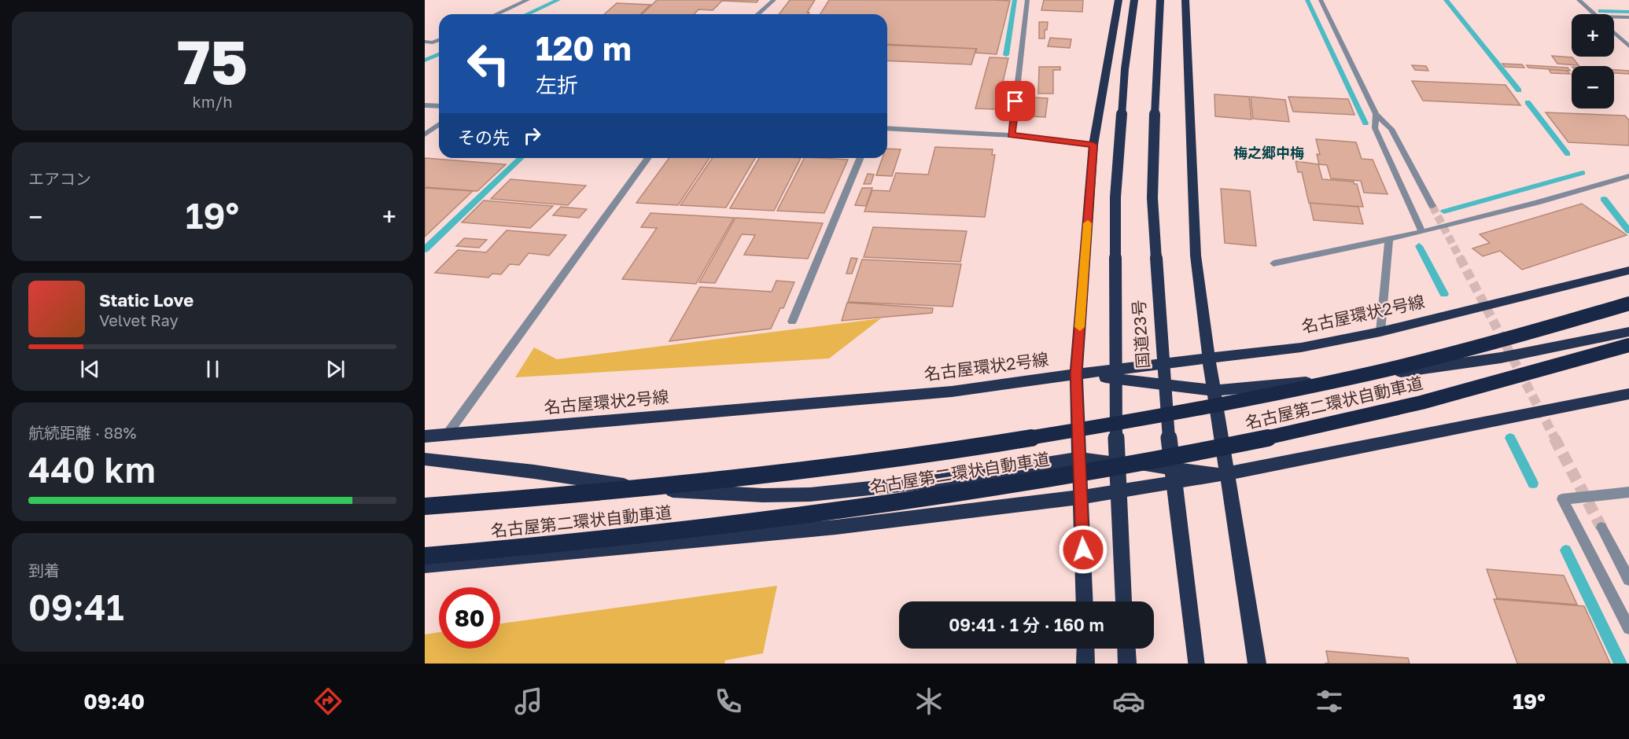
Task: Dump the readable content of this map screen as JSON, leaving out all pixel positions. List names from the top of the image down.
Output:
{
  "streets": {
    "highway": ["名古屋環状2号線", "国道23号", "名古屋第二環状自動車道"]
  },
  "districts": ["梅之郷中梅"],
  "page": {
    "tile": [
      ["75", "km/h"],
      "エアコン",
      ["航続距離 · 88%", "440 km"],
      ["到着", "09:41"]
    ],
    "map_buttons": ["+", "−"],
    "turn": ["120 m", "左折"],
    "then": "その先",
    "heat": ["−", "19°", "+"],
    "song": ["Static Love", "Velvet Ray"],
    "limit": "80",
    "trip": "09:41 · 1 分 · 160 m",
    "tabs": ["09:40", "19°"]
  }
}
